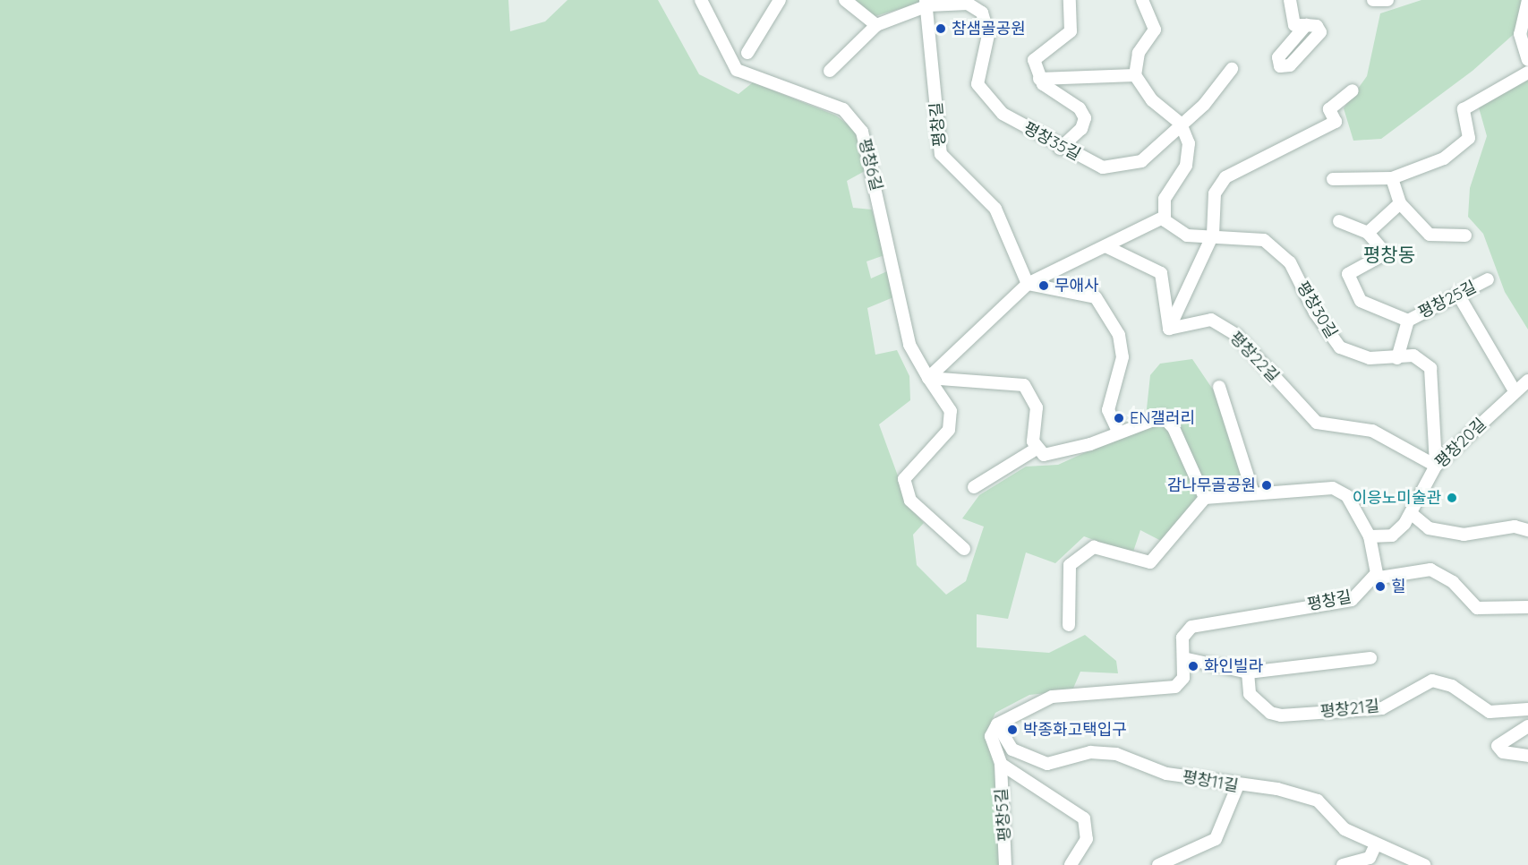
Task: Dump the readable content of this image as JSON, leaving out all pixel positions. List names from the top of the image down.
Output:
{
  "streets": {
    "street": [
      "평창길",
      "평창35길",
      "평창6길",
      "평창25길",
      "평창30길",
      "평창22길",
      "평창20길",
      "평창21길",
      "평창11길",
      "평창5길"
    ]
  },
  "crossings": [
    ["평창길", "평창35길"],
    ["평창길", "평창11길"],
    ["평창25길", "평창30길"],
    ["평창30길", "평창22길"],
    ["평창30길", "평창20길"],
    ["평창22길", "평창20길"]
  ],
  "districts": ["평창동"],
  "places": [
    "참샘골공원",
    "무애사",
    "EN갤러리",
    "감나무골공원",
    "이응노미술관",
    "힐",
    "화인빌라",
    "박종화고택입구"
  ]
}
